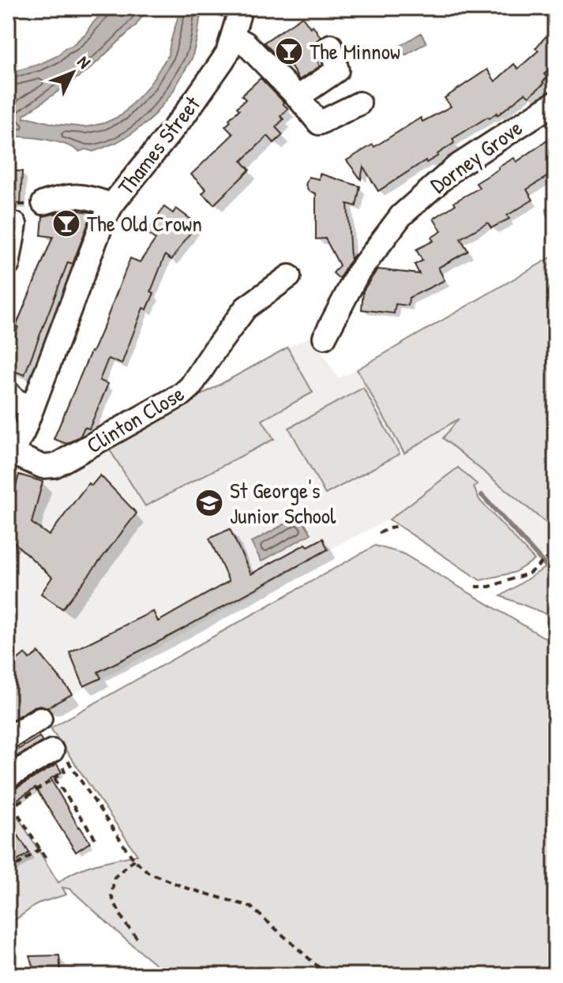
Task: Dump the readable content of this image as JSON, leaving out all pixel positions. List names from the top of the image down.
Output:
{
  "streets": {
    "street": ["Thames Street", "Dorney Grove", "Clinton Close"]
  },
  "crossings": [
    ["Thames Street", "Clinton Close"]
  ],
  "places": {
    "bar": ["The Minnow", "The Old Crown"],
    "school or university": ["St George's Junior School"]
  },
  "north": "top right"
}
